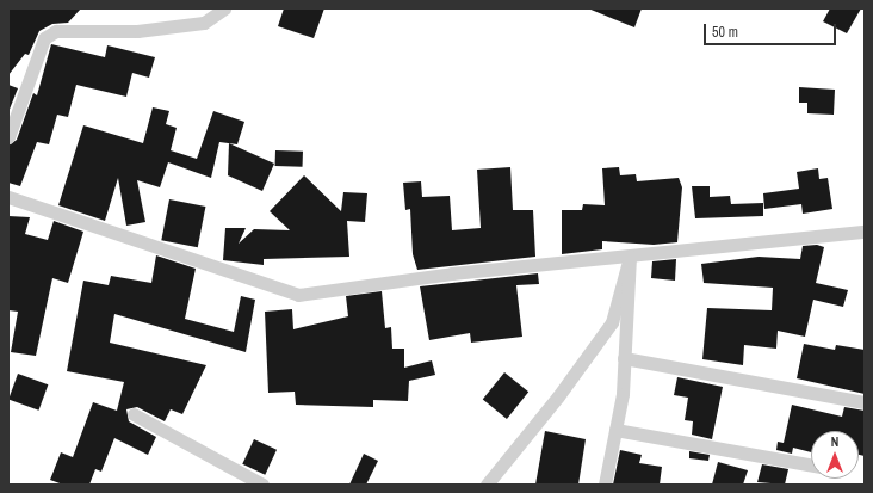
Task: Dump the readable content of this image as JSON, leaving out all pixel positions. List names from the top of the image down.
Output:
{
  "scale_bar": "50 m",
  "north": "top"
}
